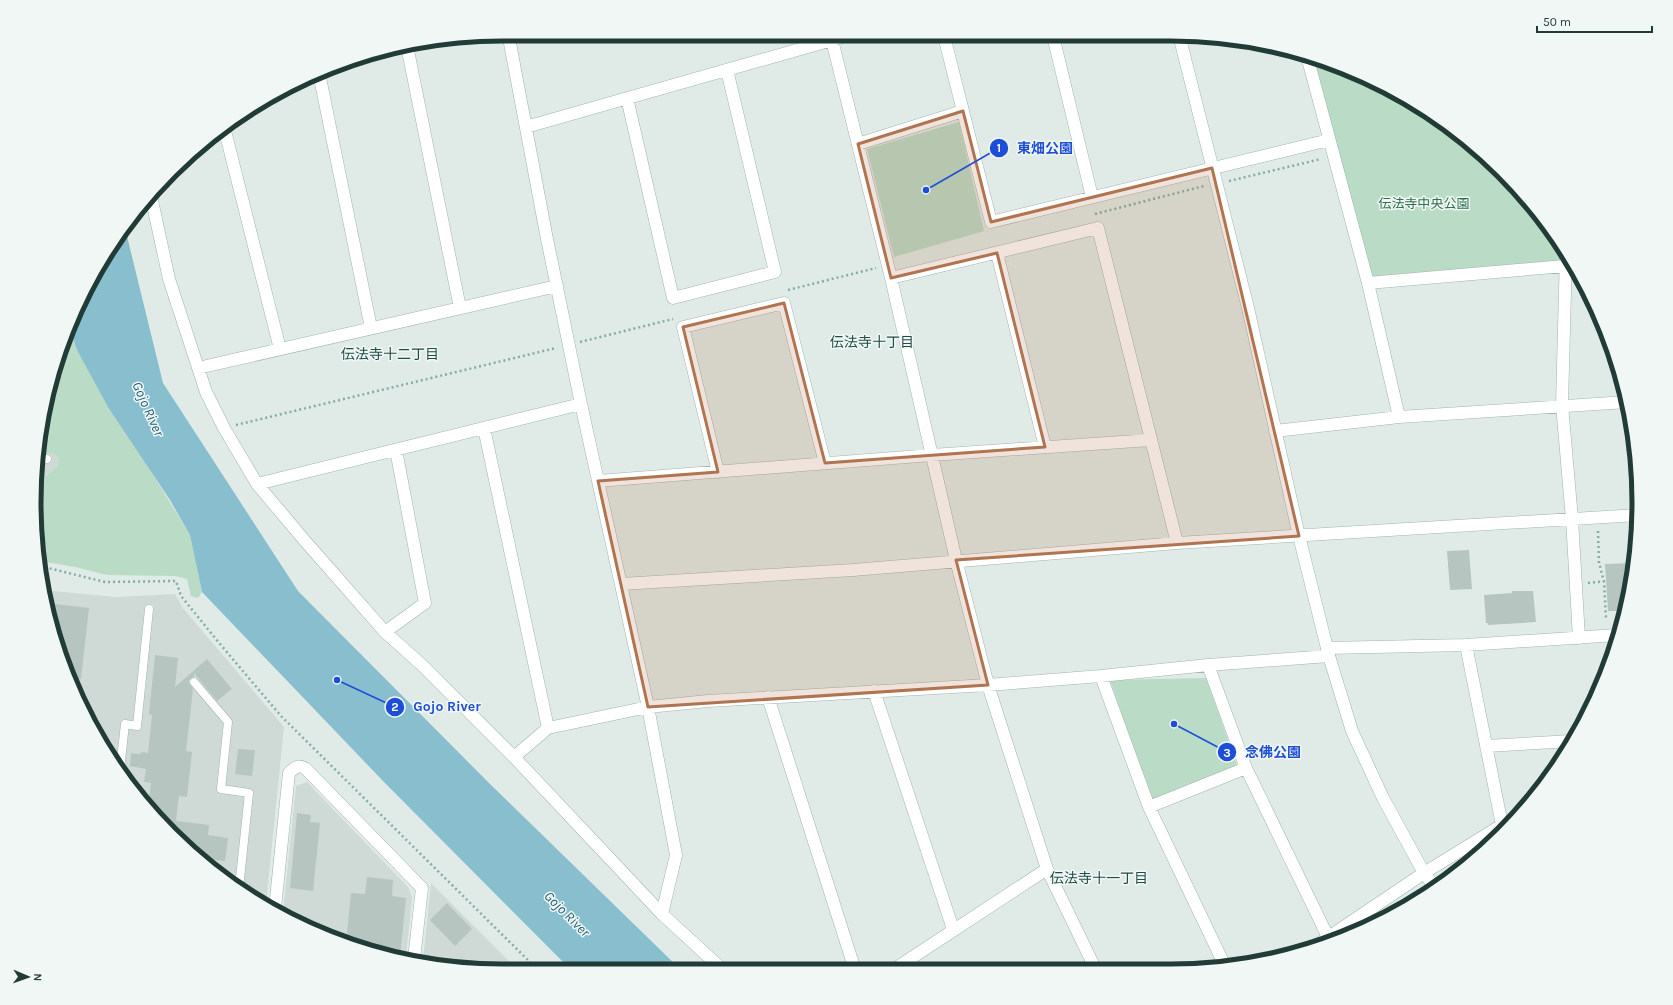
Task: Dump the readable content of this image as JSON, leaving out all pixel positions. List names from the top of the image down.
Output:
{
  "districts": ["伝法寺十丁目", "伝法寺十二丁目", "伝法寺十一丁目"],
  "water": ["Gojo River"],
  "parks": ["伝法寺中央公園"],
  "places": ["東畑公園", "Gojo River", "念佛公園"],
  "scale_bar": "50 m",
  "north": "right"
}
